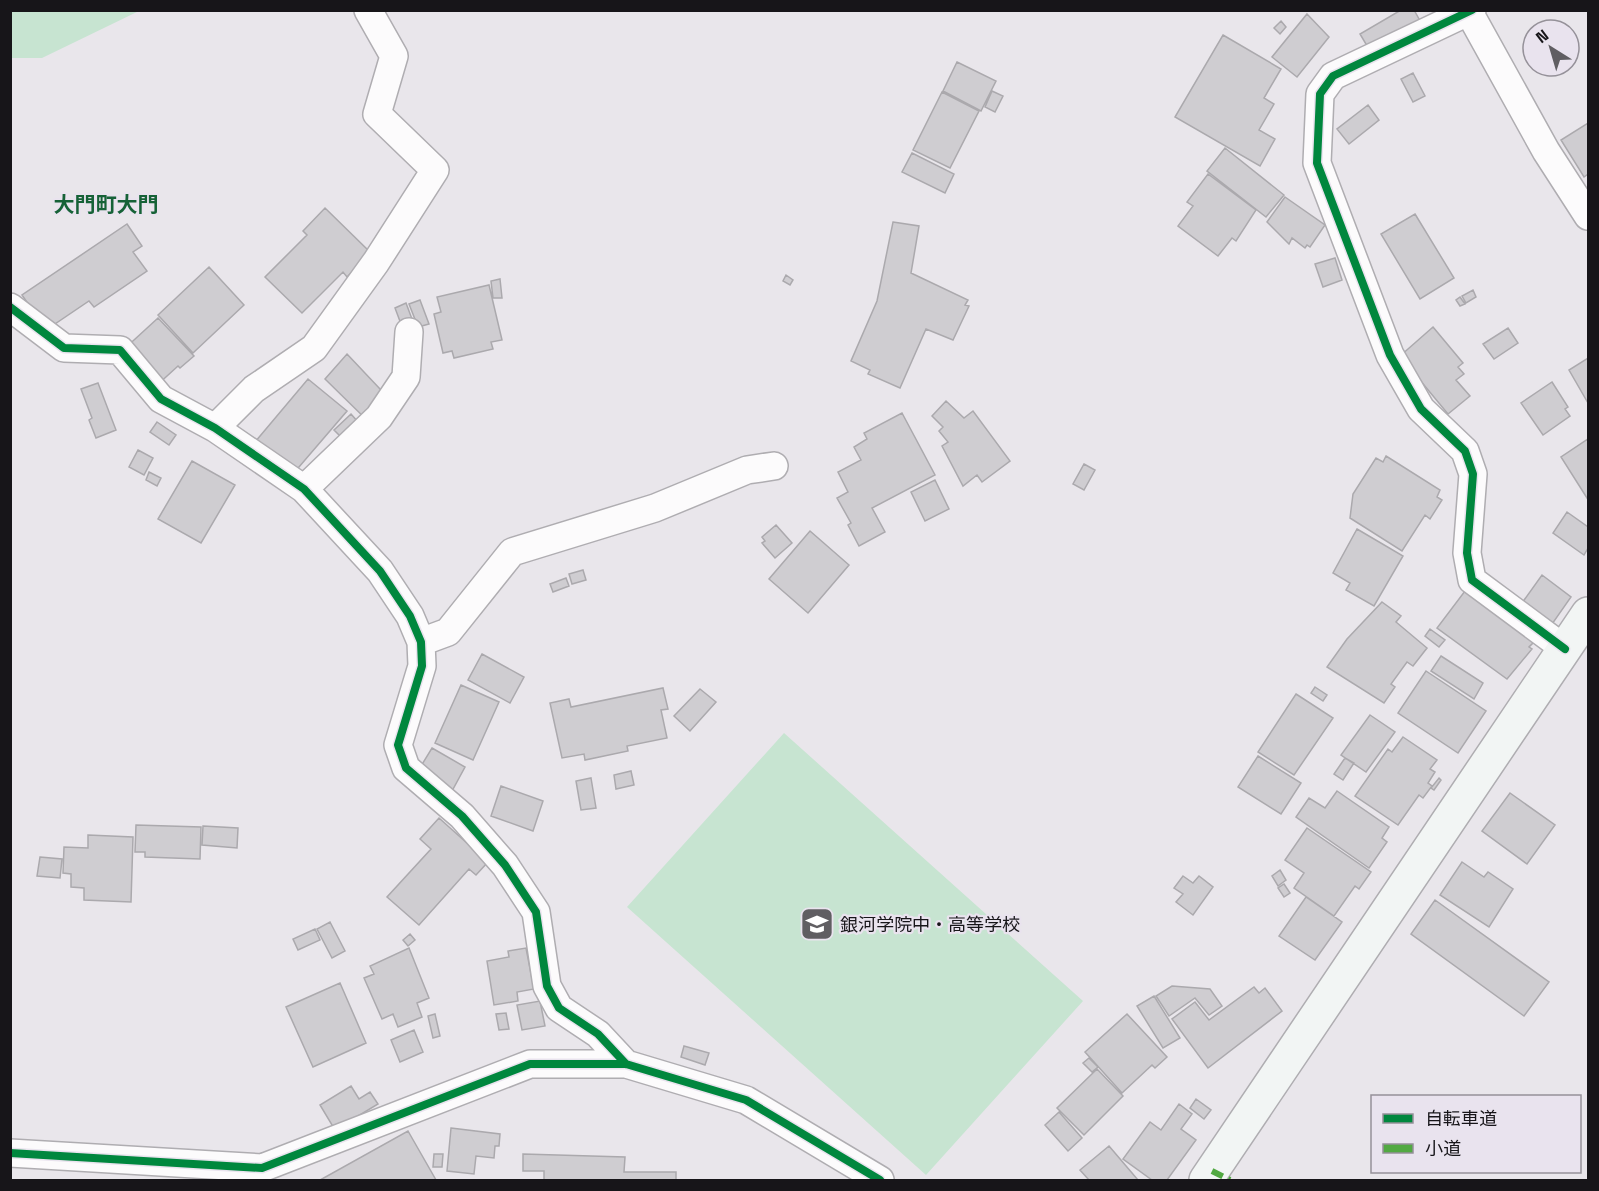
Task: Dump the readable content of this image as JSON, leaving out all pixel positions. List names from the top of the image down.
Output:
{
  "districts": ["大門町大門"],
  "places": {
    "school or university": ["銀河学院中・高等学校"]
  },
  "legend": ["自転車道", "小道"],
  "north": "top left"
}
